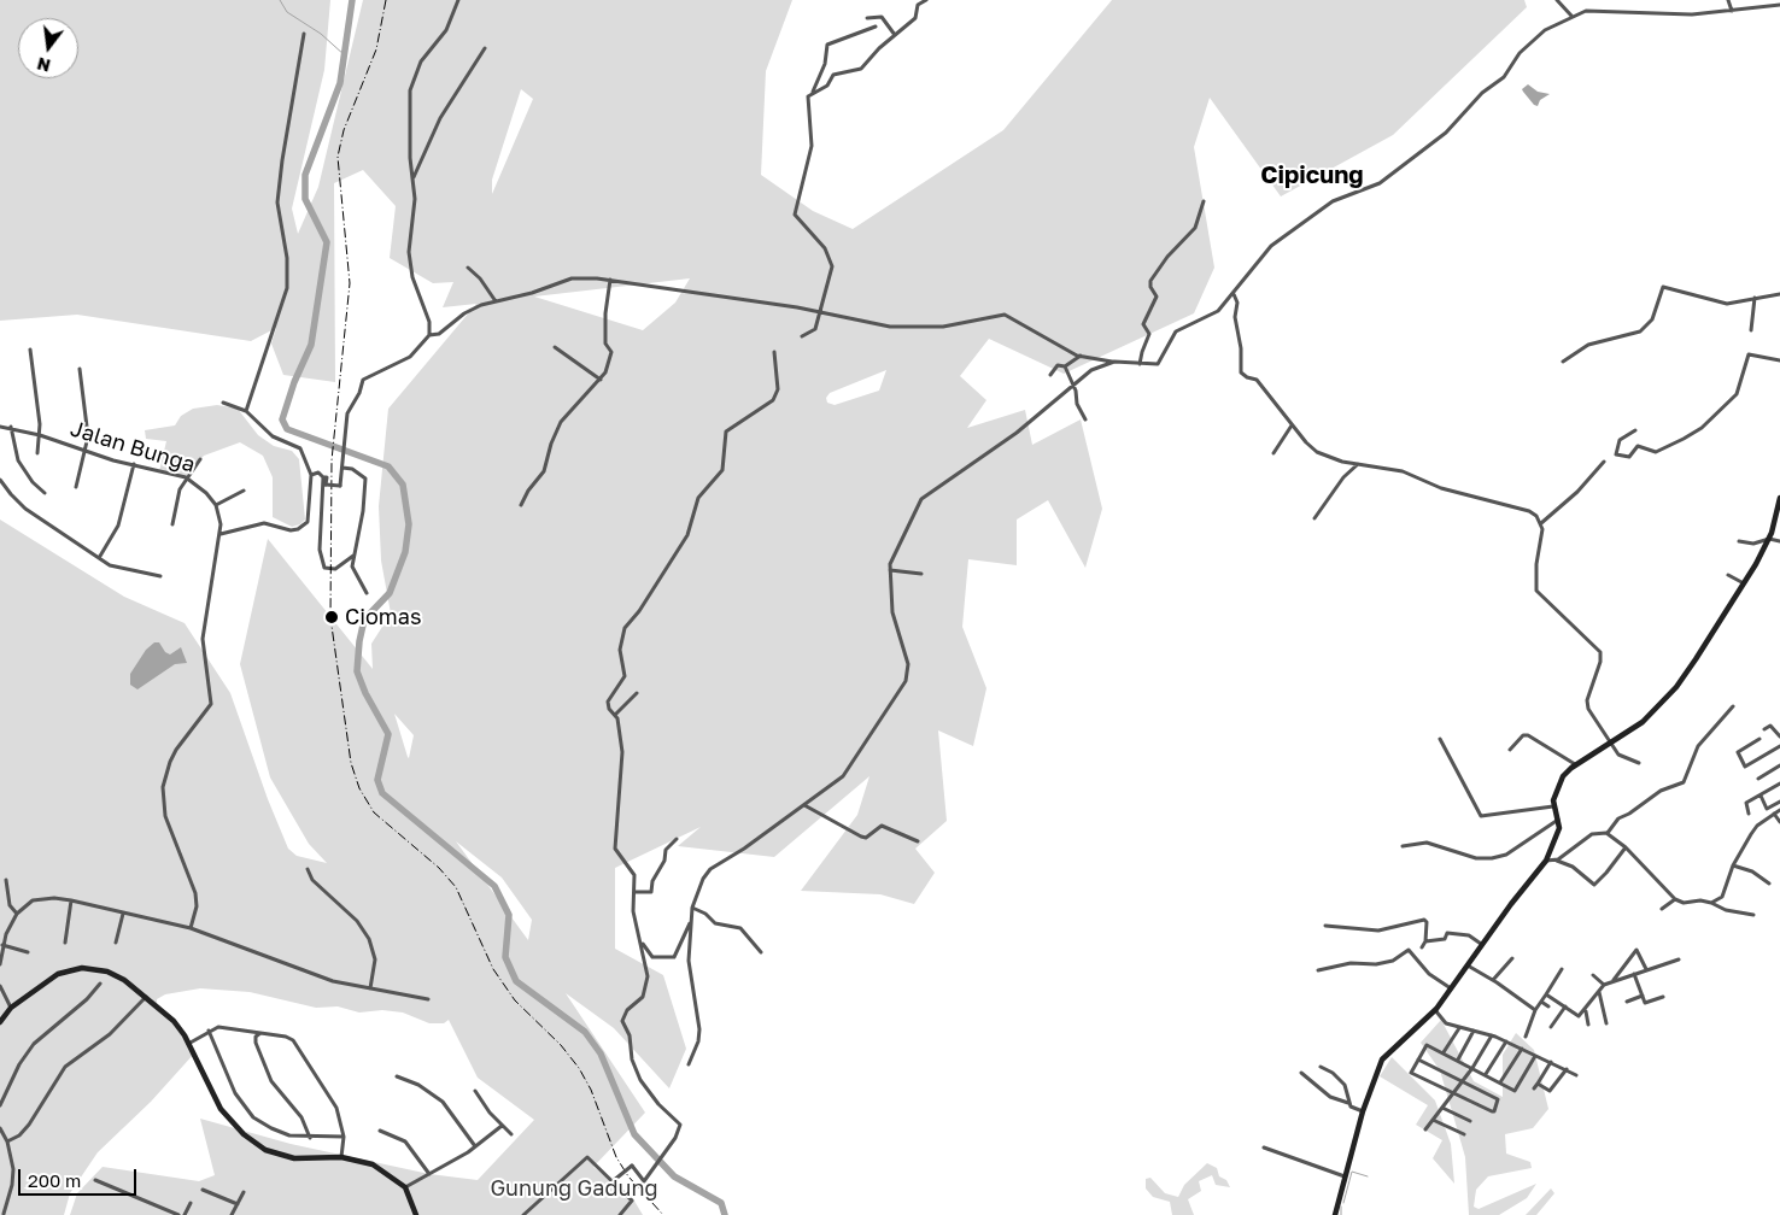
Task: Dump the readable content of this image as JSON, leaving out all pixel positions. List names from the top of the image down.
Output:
{
  "streets": {
    "street": ["Jalan Bunga"]
  },
  "districts": ["Cipicung"],
  "parks": ["Gunung Gadung"],
  "places": ["Ciomas"],
  "scale_bar": "200 m",
  "north": "bottom"
}
